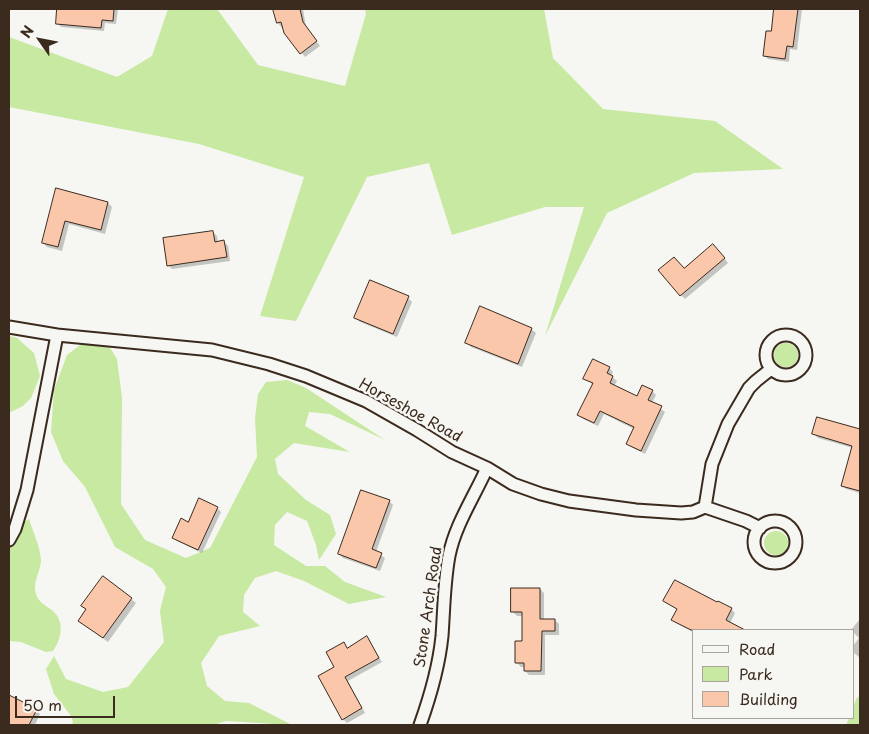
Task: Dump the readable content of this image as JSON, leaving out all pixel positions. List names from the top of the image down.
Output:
{
  "streets": {
    "street": ["Horseshoe Road", "Stone Arch Road"]
  },
  "crossings": [
    ["Horseshoe Road", "Stone Arch Road"]
  ],
  "legend": ["Road", "Park", "Building"],
  "scale_bar": "50 m",
  "north": "top left"
}
